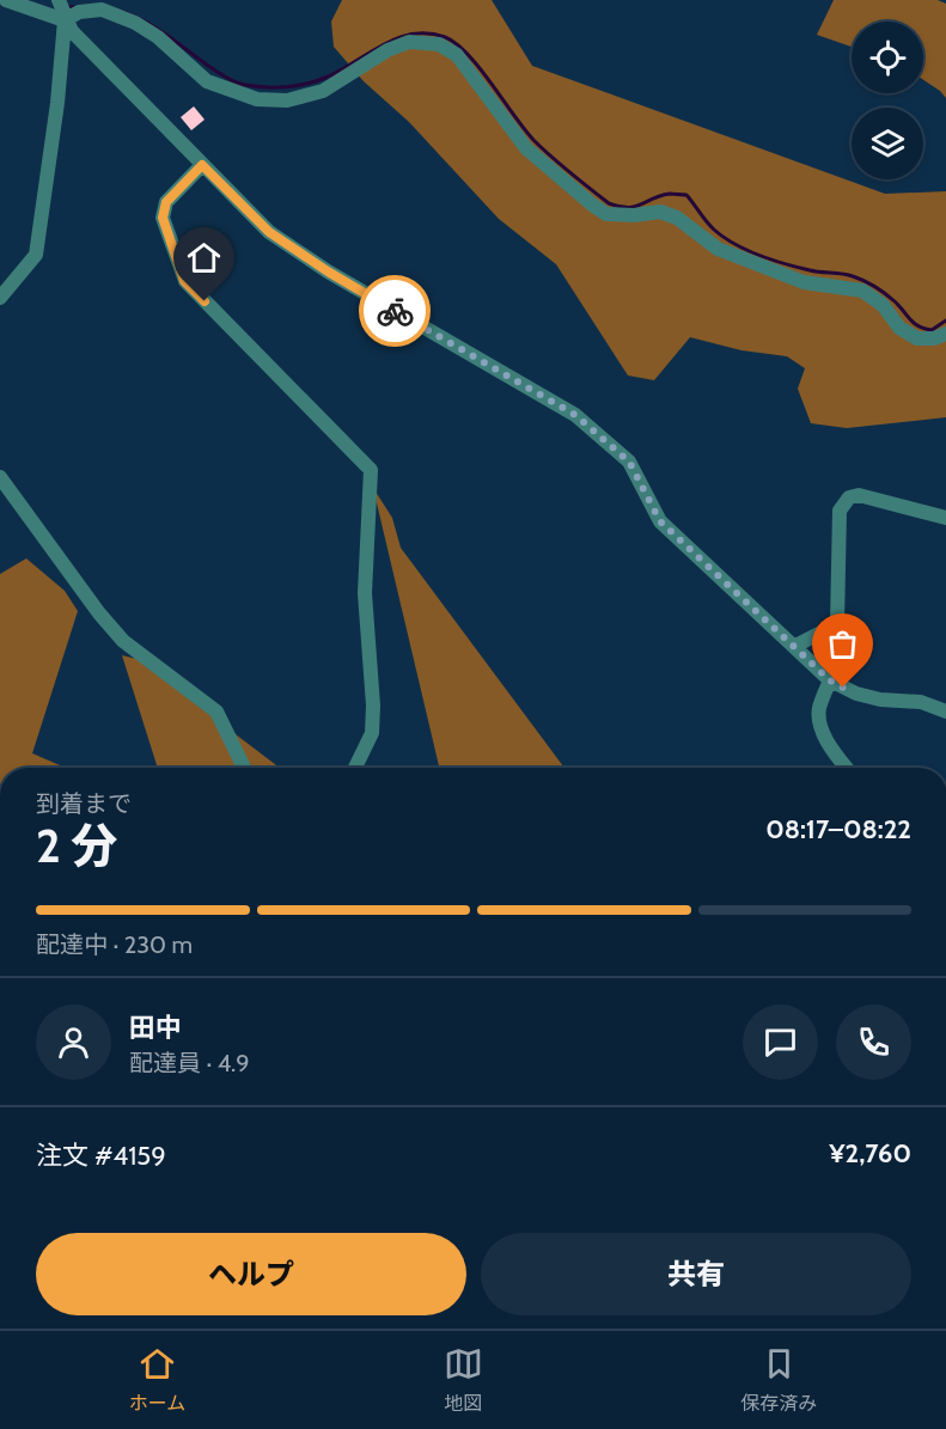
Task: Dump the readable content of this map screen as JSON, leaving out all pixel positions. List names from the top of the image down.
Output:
{
  "page": {
    "heading": ["2 分", "到着まで", "08:17–08:22"],
    "panel": [
      "田中",
      "配達員 · 4.9",
      "注文 #4159",
      "¥2,760"
    ],
    "bar": "配達中 · 230 m",
    "buttons": ["ヘルプ", "共有"],
    "tabs": ["ホーム", "地図", "保存済み"]
  }
}
